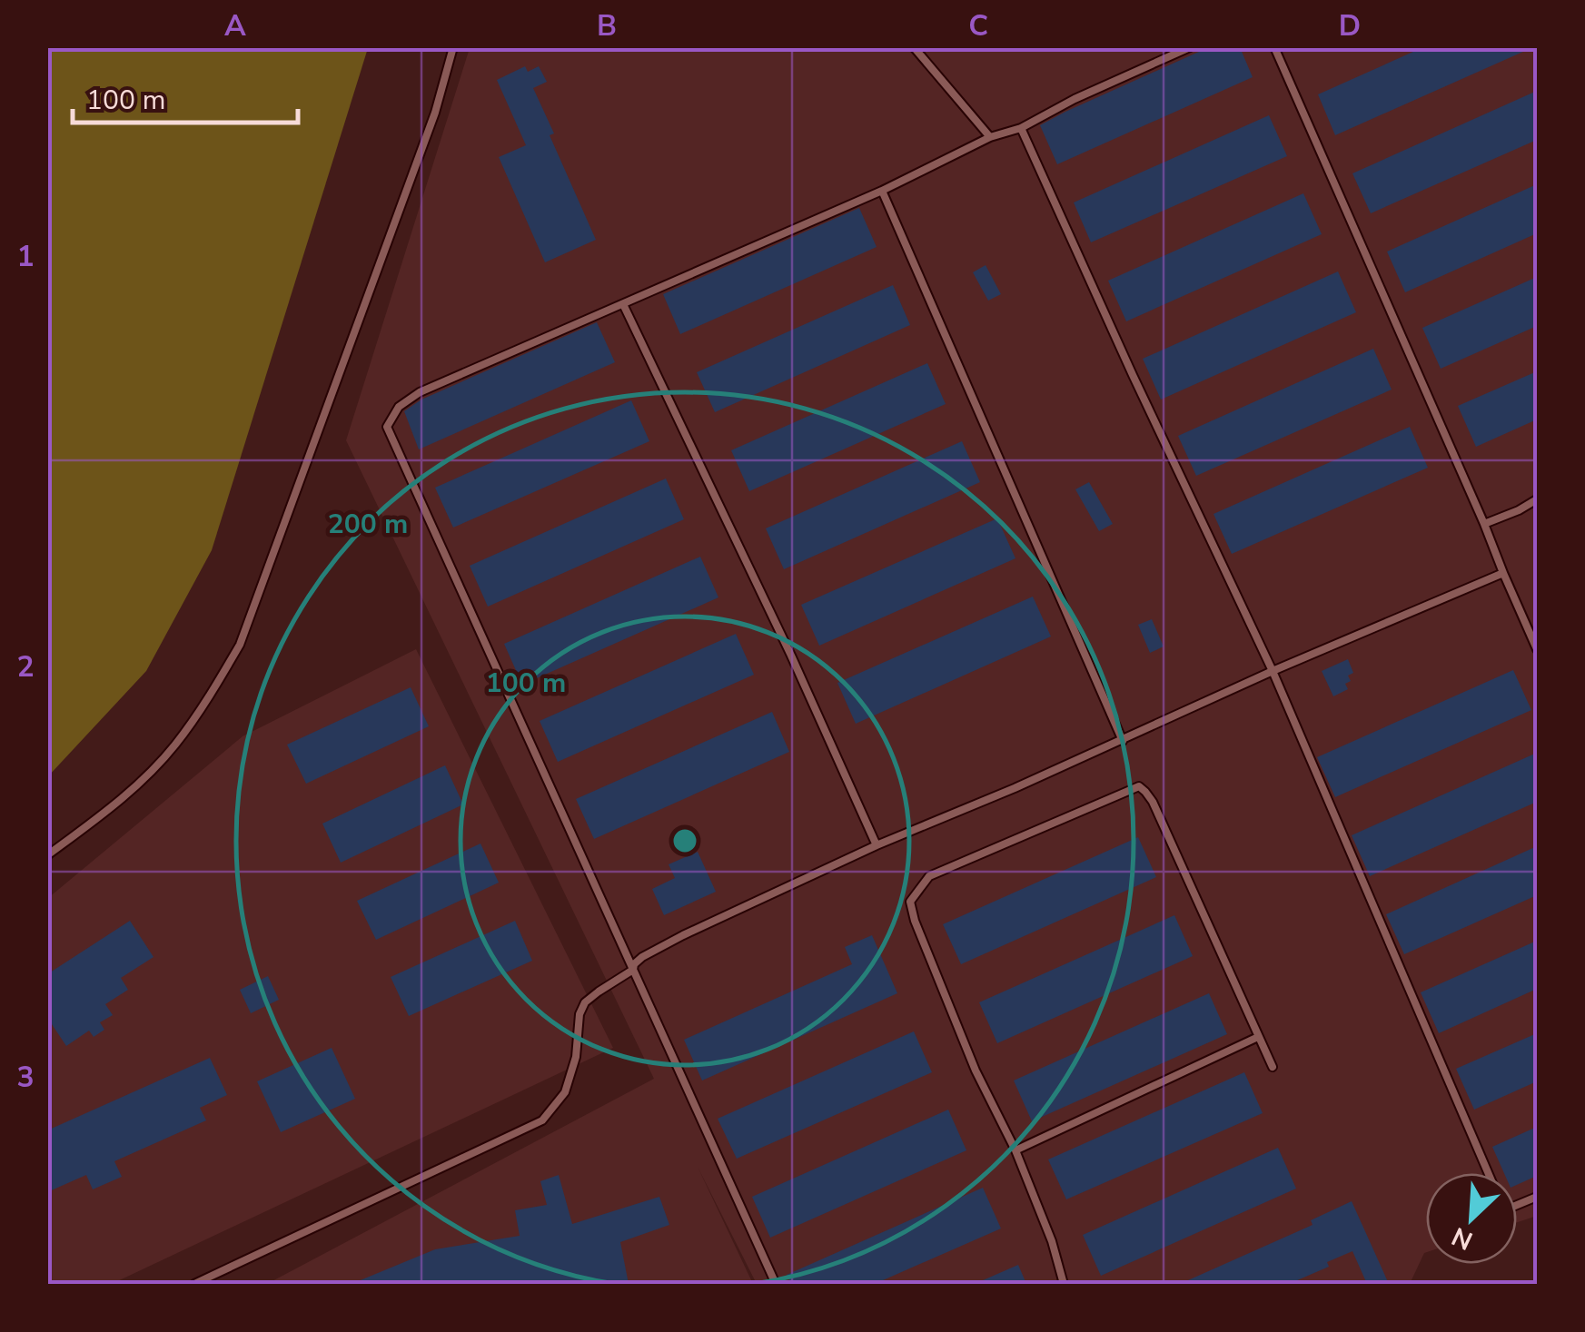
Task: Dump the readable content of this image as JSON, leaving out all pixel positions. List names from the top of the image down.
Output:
{
  "scale_bar": "100 m",
  "north": "bottom left",
  "grid": {
    "columns": [
      "A",
      "B",
      "C",
      "D"
    ],
    "rows": ["1", "2", "3"]
  },
  "rings": ["200 m", "100 m"]
}
